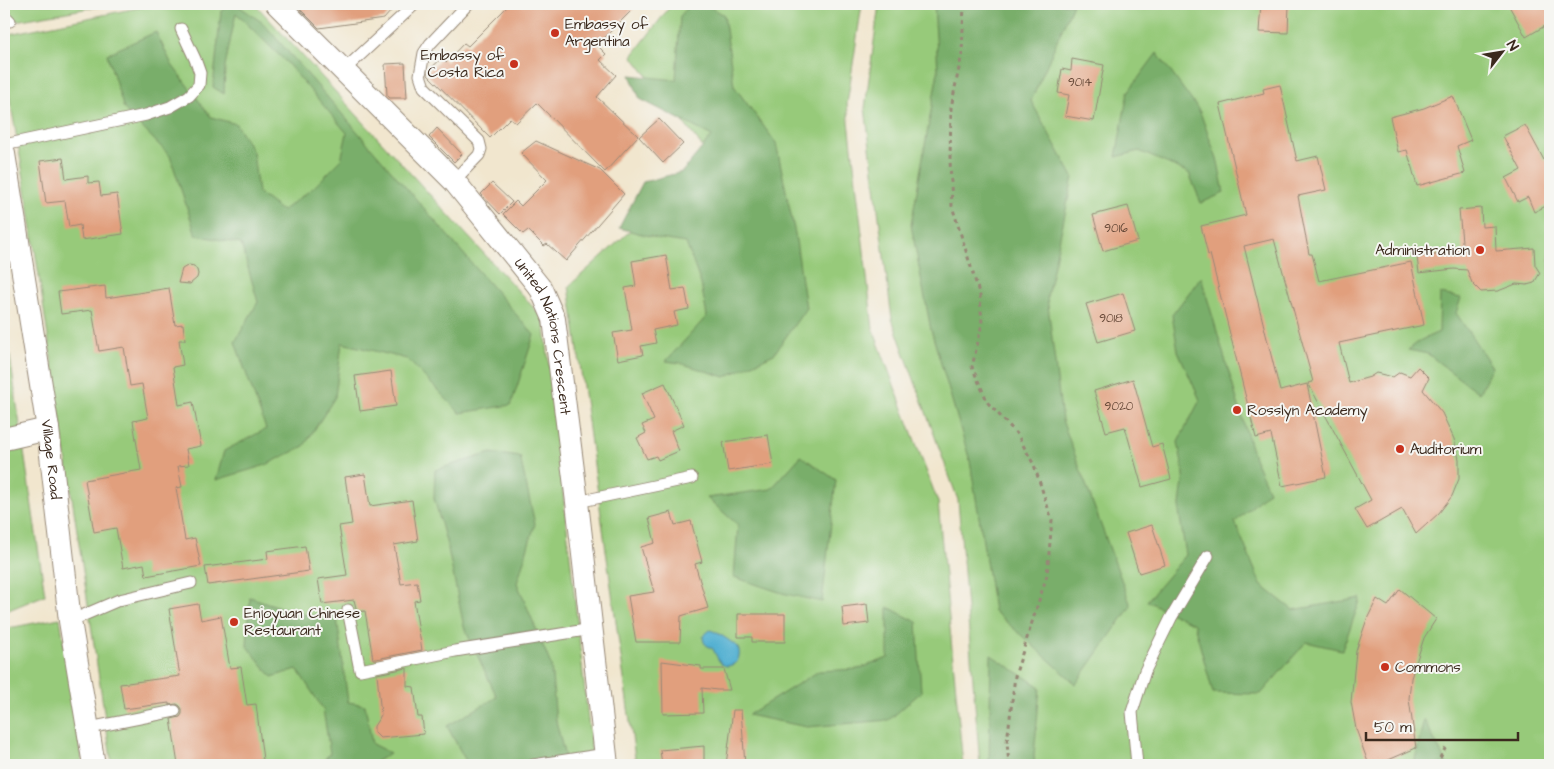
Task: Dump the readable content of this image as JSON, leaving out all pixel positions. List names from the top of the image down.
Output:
{
  "streets": {
    "street": ["United Nations Crescent", "Village Road"]
  },
  "places": [
    "Embassy of Argentina",
    "Embassy of Costa Rica",
    "Administration",
    "Rosslyn Academy",
    "Auditorium",
    "Enjoyuan Chinese Restaurant",
    "Commons"
  ],
  "house_numbers": [
    "9014",
    "9016",
    "9018",
    "9020"
  ],
  "scale_bar": "50 m",
  "north": "top right"
}
